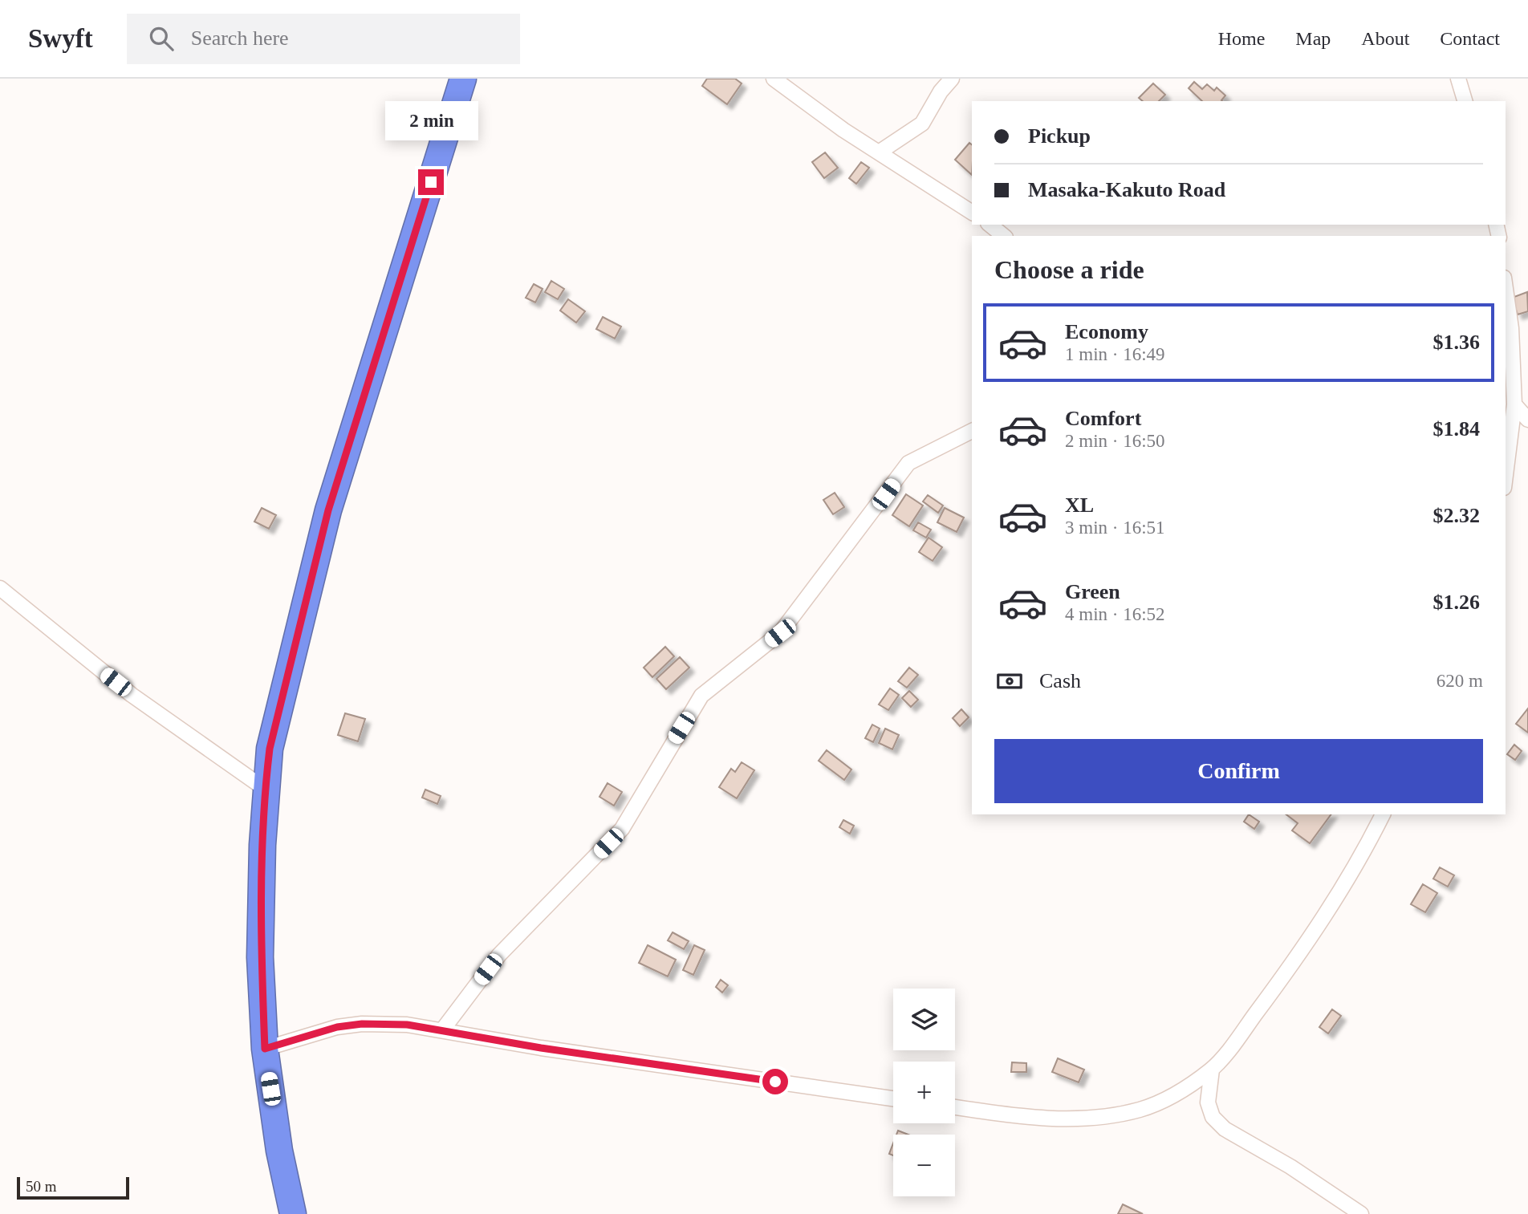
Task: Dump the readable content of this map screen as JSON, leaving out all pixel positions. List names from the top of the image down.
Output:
{
  "scale_bar": "50 m",
  "page": {
    "header": "Swyft",
    "search": "Search here",
    "nav": [
      "Home",
      "Map",
      "About",
      "Contact"
    ],
    "bubble": "2 min",
    "banner": ["Pickup", "Masaka-Kakuto Road"],
    "heading": "Choose a ride",
    "list": [
      {
        "name": "Economy",
        "note": "1 min · 16:49",
        "value": "$1.36"
      },
      {
        "name": "Comfort",
        "note": "2 min · 16:50",
        "value": "$1.84"
      },
      {
        "name": "XL",
        "note": "3 min · 16:51",
        "value": "$2.32"
      },
      {
        "name": "Green",
        "note": "4 min · 16:52",
        "value": "$1.26"
      }
    ],
    "pay": ["Cash", "620 m"],
    "buttons": "Confirm",
    "map_buttons": ["+", "−"],
    "scale": "50 m"
  }
}
